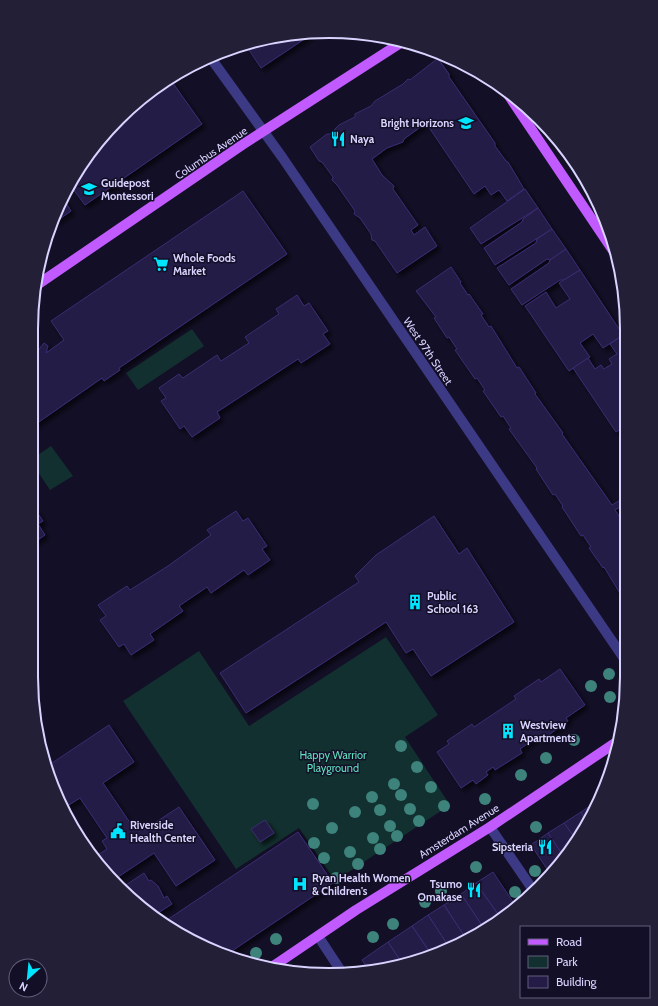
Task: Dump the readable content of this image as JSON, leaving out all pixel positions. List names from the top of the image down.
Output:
{
  "streets": {
    "main road": ["Columbus Avenue", "Amsterdam Avenue"],
    "street": ["West 97th Street"]
  },
  "crossings": [
    ["Columbus Avenue", "West 97th Street"]
  ],
  "parks": ["Happy Warrior Playground"],
  "places": {
    "school or university": ["Bright Horizons", "Guidepost Montessori"],
    "restaurant": ["Naya", "Sipsteria", "Tsumo Omakase"],
    "supermarket": ["Whole Foods Market"],
    "building": ["Public School 163", "Westview Apartments"],
    "public building": ["Riverside Health Center"],
    "hospital": ["Ryan Health Women & Children's"]
  },
  "legend": ["Road", "Park", "Building"],
  "north": "bottom left"
}
